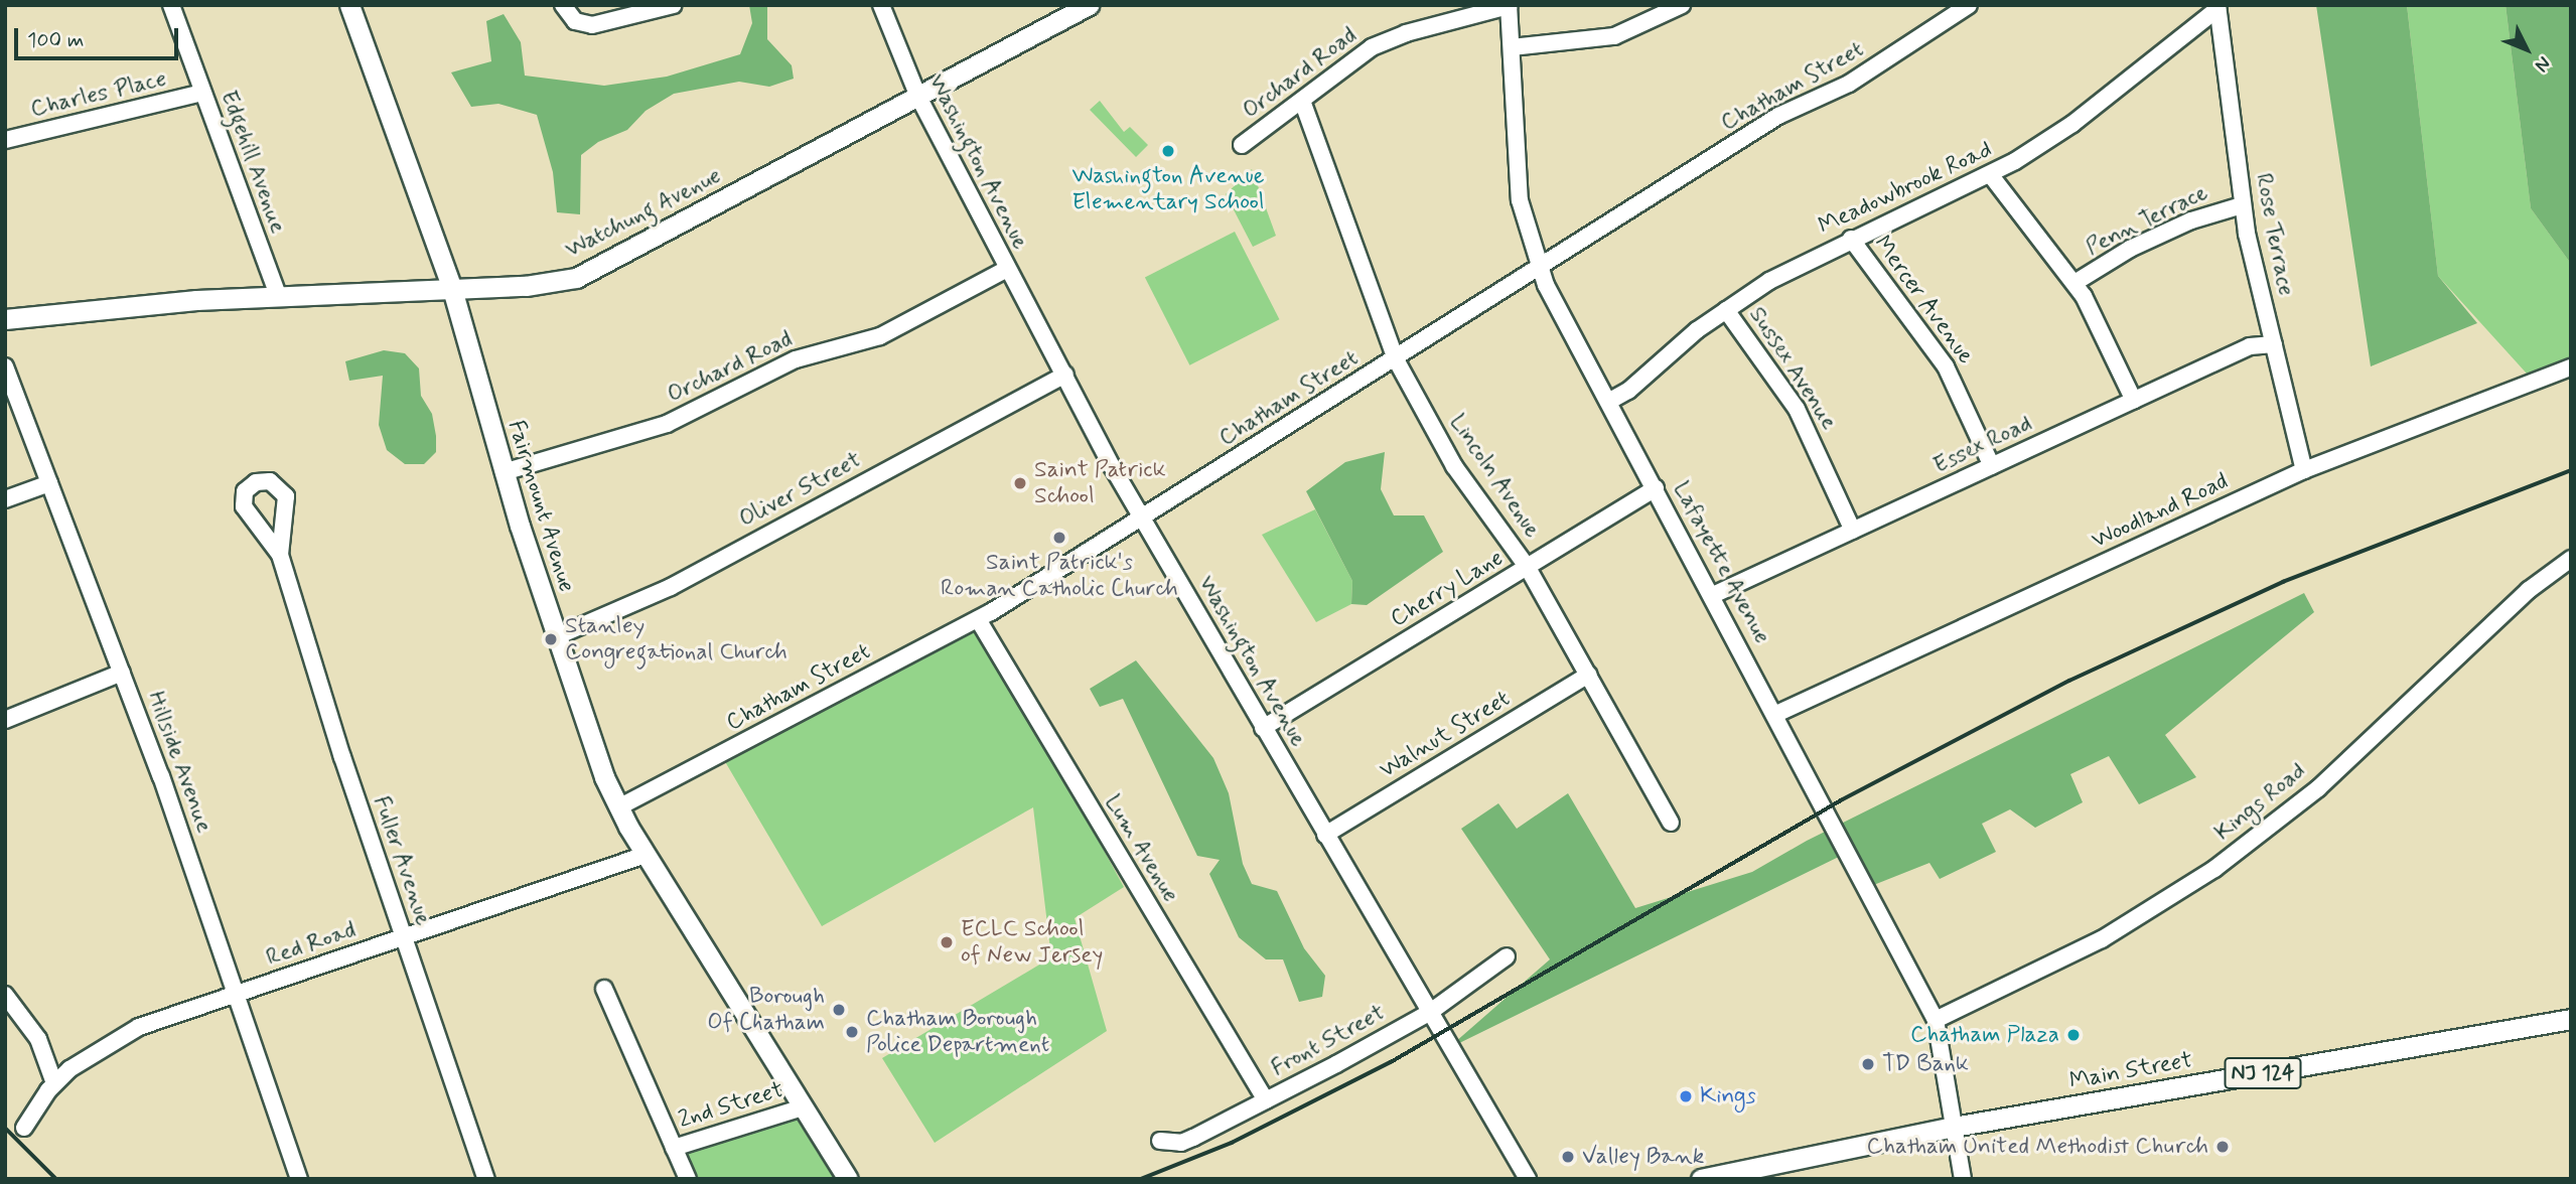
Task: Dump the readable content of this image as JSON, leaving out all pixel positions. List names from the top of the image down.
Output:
{
  "streets": {
    "main road": [
      "Watchung Avenue",
      "Fairmount Avenue",
      "Main Street",
      "NJ 124"
    ],
    "street": [
      "Orchard Road",
      "Chatham Street",
      "Charles Place",
      "Edgehill Avenue",
      "Washington Avenue",
      "Meadowbrook Road",
      "Penn Terrace",
      "Rose Terrace",
      "Mercer Avenue",
      "Sussex Avenue",
      "Essex Road",
      "Lincoln Avenue",
      "Oliver Street",
      "Woodland Road",
      "Lafayette Avenue",
      "Cherry Lane",
      "Walnut Street",
      "Hillside Avenue",
      "Kings Road",
      "Lum Avenue",
      "Fuller Avenue",
      "Red Road",
      "Front Street",
      "2nd Street"
    ]
  },
  "crossings": [
    ["Orchard Road", "Washington Avenue"],
    ["Orchard Road", "Lincoln Avenue"],
    ["Orchard Road", "Fairmount Avenue"],
    ["Orchard Road", "Lafayette Avenue"],
    ["Chatham Street", "Washington Avenue"],
    ["Chatham Street", "Lincoln Avenue"],
    ["Chatham Street", "Fairmount Avenue"],
    ["Chatham Street", "Lafayette Avenue"],
    ["Chatham Street", "Lum Avenue"],
    ["Charles Place", "Edgehill Avenue"],
    ["Edgehill Avenue", "Watchung Avenue"],
    ["Washington Avenue", "Watchung Avenue"],
    ["Washington Avenue", "Oliver Street"],
    ["Washington Avenue", "Cherry Lane"],
    ["Washington Avenue", "Walnut Street"],
    ["Washington Avenue", "Front Street"],
    ["Meadowbrook Road", "Rose Terrace"],
    ["Meadowbrook Road", "Mercer Avenue"],
    ["Meadowbrook Road", "Sussex Avenue"],
    ["Meadowbrook Road", "Lafayette Avenue"],
    ["Watchung Avenue", "Fairmount Avenue"],
    ["Penn Terrace", "Rose Terrace"],
    ["Rose Terrace", "Essex Road"],
    ["Rose Terrace", "Woodland Road"],
    ["Mercer Avenue", "Essex Road"],
    ["Sussex Avenue", "Essex Road"],
    ["Essex Road", "Lafayette Avenue"],
    ["Lincoln Avenue", "Cherry Lane"],
    ["Lincoln Avenue", "Walnut Street"],
    ["Oliver Street", "Fairmount Avenue"],
    ["Fairmount Avenue", "Red Road"],
    ["Fairmount Avenue", "2nd Street"],
    ["Woodland Road", "Lafayette Avenue"],
    ["Lafayette Avenue", "Cherry Lane"],
    ["Lafayette Avenue", "Kings Road"],
    ["Lafayette Avenue", "Main Street"],
    ["Hillside Avenue", "Red Road"],
    ["Lum Avenue", "Front Street"],
    ["Fuller Avenue", "Red Road"]
  ],
  "places": [
    "Washington Avenue Elementary School",
    "Saint Patrick School",
    "Saint Patrick's Roman Catholic Church",
    "Stanley Congregational Church",
    "ECLC School of New Jersey",
    "Borough Of Chatham",
    "Chatham Borough Police Department",
    "Chatham Plaza",
    "TD Bank",
    "Kings",
    "Chatham United Methodist Church",
    "Valley Bank"
  ],
  "scale_bar": "100 m",
  "north": "bottom right"
}
